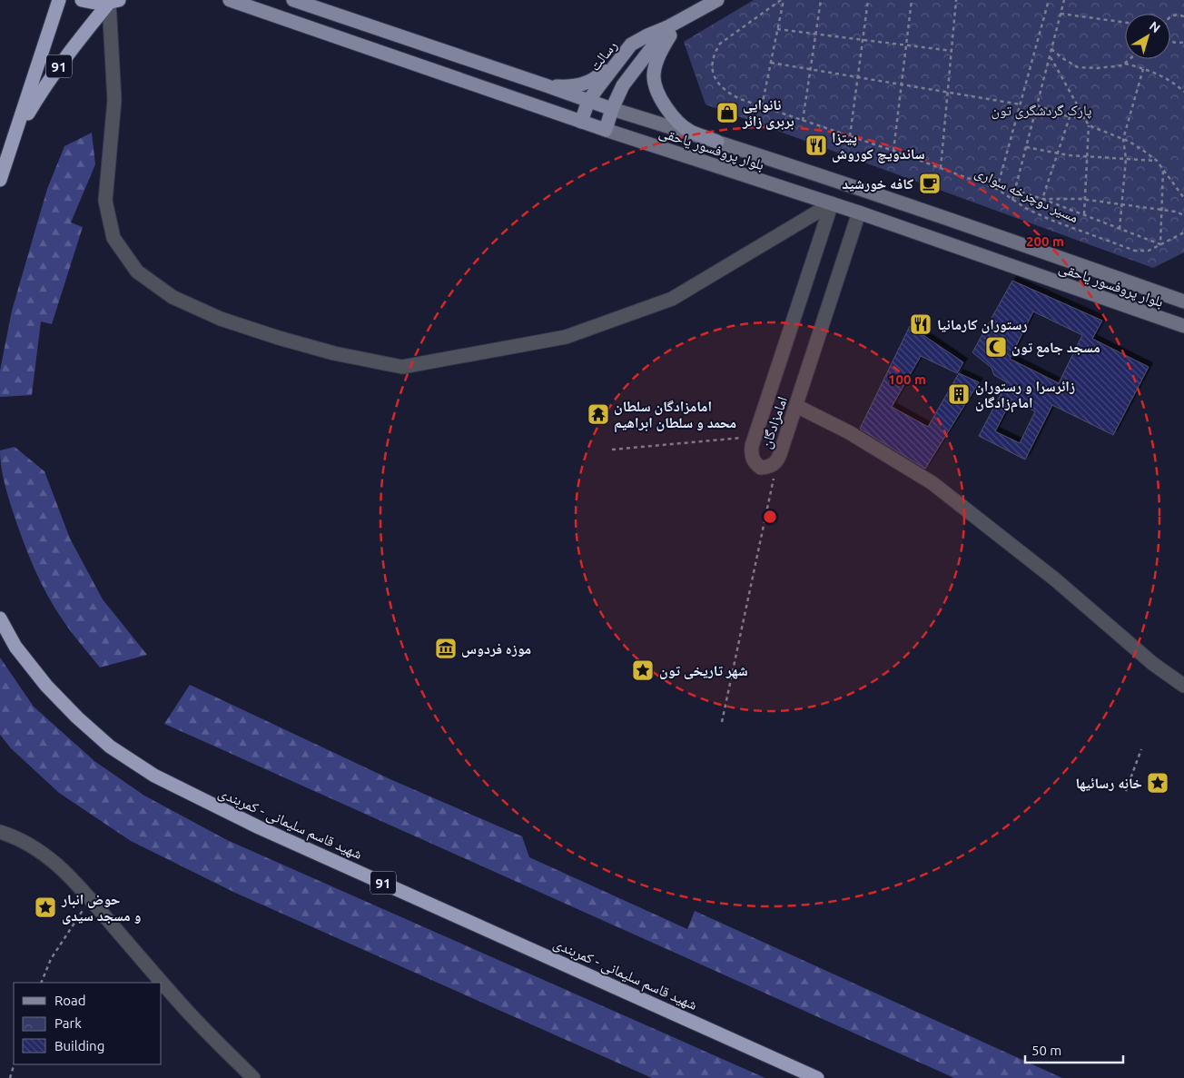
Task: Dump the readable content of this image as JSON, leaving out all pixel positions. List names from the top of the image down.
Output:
{
  "streets": {
    "highway": ["91", "شهید قاسم سلیمانی - کمربندی"],
    "main road": ["رسالت", "بلوار پروفسور یاحقی"],
    "street": ["امامزادگان"],
    "path": ["مسیر دوچرخه سواری"]
  },
  "crossings": [
    ["رسالت", "بلوار پروفسور یاحقی"],
    ["بلوار پروفسور یاحقی", "امامزادگان"]
  ],
  "parks": ["پارک گردشگری تون"],
  "places": {
    "shop": ["نانوایی بربری زائر"],
    "restaurant": ["پيتزا ساندویچ کوروش", "رستوران کارمانیا"],
    "cafe": ["کافه خورشید"],
    "mosque": ["مسجد جامع تون"],
    "building": ["زائرسرا و رستوران امام‌زادگان"],
    "temple": ["امامزادگان سلطان محمد و سلطان ابراهیم"],
    "museum": ["موزه فردوس"],
    "place": ["شهر تاریخی تون", "خانه رسائیها", "حوض انبار و مسجد سیدی"]
  },
  "legend": ["Road", "Park", "Building"],
  "scale_bar": "50 m",
  "north": "top right",
  "rings": ["200 m", "100 m"]
}
